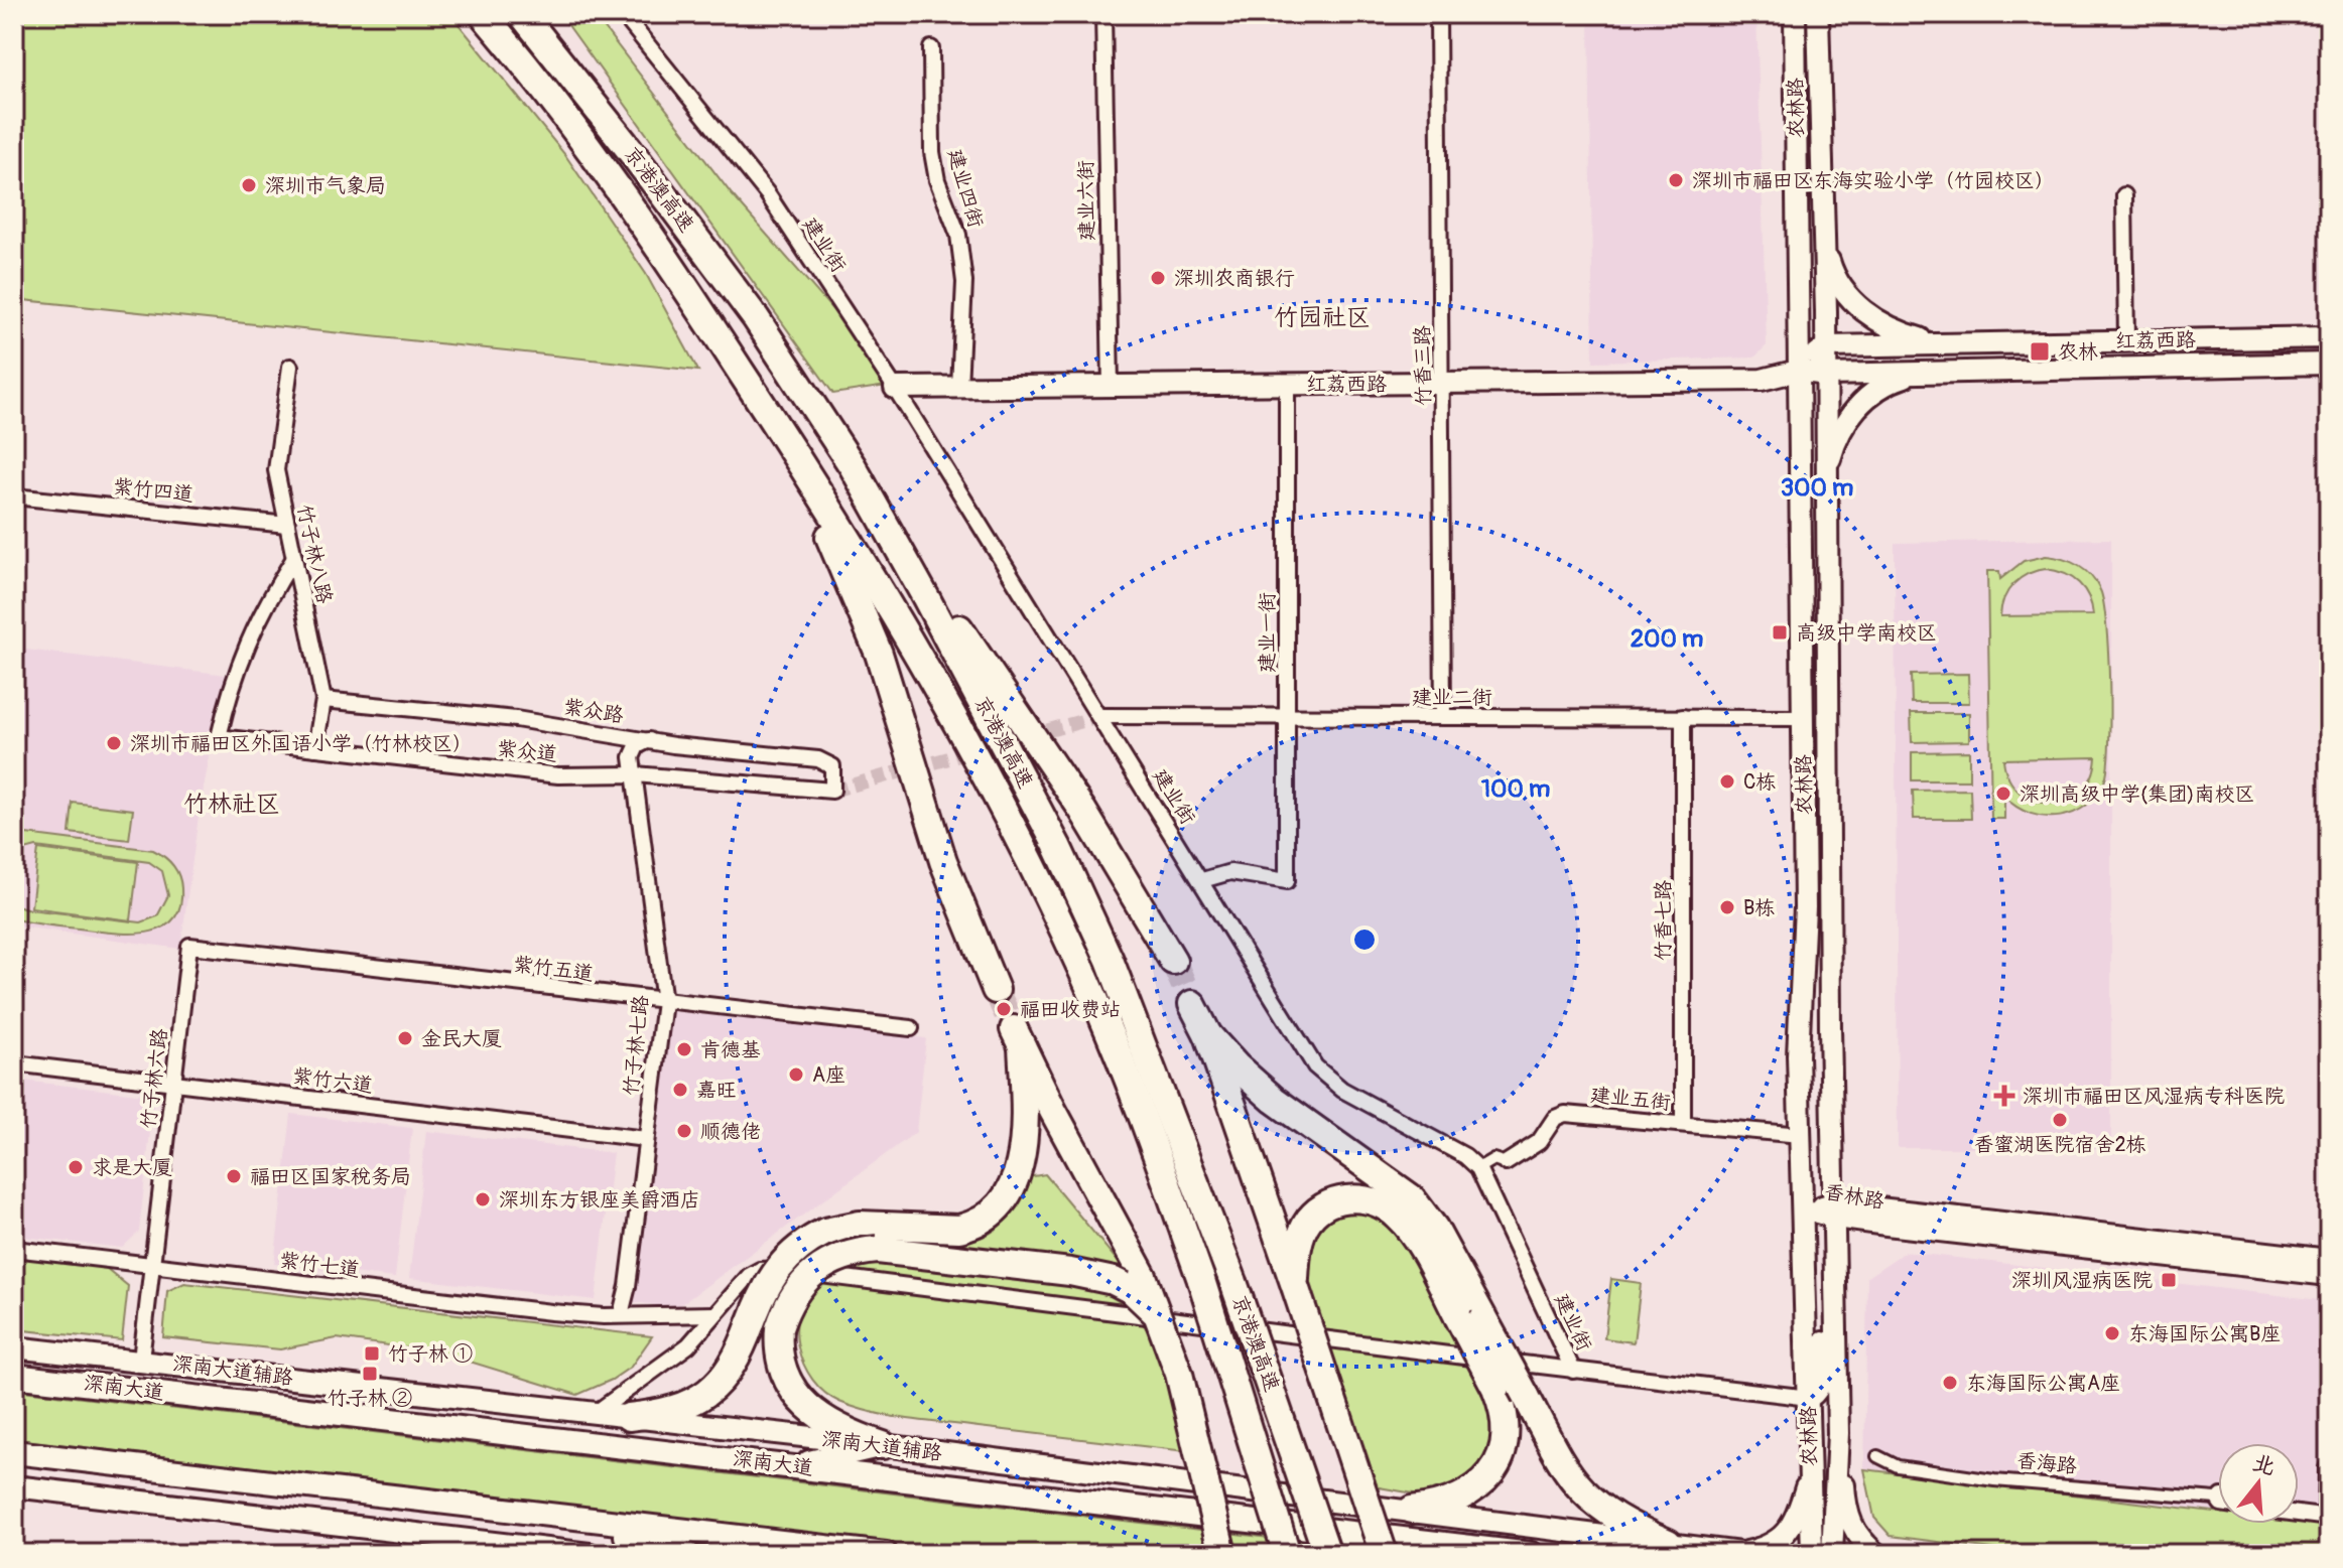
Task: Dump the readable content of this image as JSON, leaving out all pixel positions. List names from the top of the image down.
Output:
{
  "streets": {
    "highway": ["京港澳高速"],
    "main road": [
      "农林路",
      "红荔西路",
      "深南大道辅路",
      "深南大道"
    ],
    "street": [
      "建业四街",
      "建业六街",
      "建业街",
      "竹香三路",
      "紫竹四道",
      "竹子林八路",
      "建业一街",
      "建业二街",
      "紫众路",
      "紫众道",
      "竹香七路",
      "紫竹五道",
      "竹子林七路",
      "竹子林六路",
      "紫竹六道",
      "建业五街",
      "香林路",
      "紫竹七道",
      "香海路"
    ]
  },
  "crossings": [
    ["农林路", "建业街"],
    ["农林路", "红荔西路"],
    ["农林路", "建业二街"],
    ["农林路", "建业五街"],
    ["农林路", "香林路"],
    ["建业四街", "红荔西路"],
    ["建业六街", "红荔西路"],
    ["建业街", "红荔西路"],
    ["建业街", "建业一街"],
    ["建业街", "建业二街"],
    ["建业街", "建业五街"],
    ["红荔西路", "竹香三路"],
    ["红荔西路", "建业一街"],
    ["竹香三路", "建业二街"],
    ["紫竹四道", "竹子林八路"],
    ["竹子林八路", "紫众路"],
    ["竹子林八路", "紫众道"],
    ["建业一街", "建业二街"],
    ["建业二街", "竹香七路"],
    ["紫众路", "紫众道"],
    ["紫众路", "竹子林七路"],
    ["紫众道", "竹子林七路"],
    ["竹香七路", "建业五街"],
    ["紫竹五道", "竹子林七路"],
    ["紫竹五道", "竹子林六路"],
    ["竹子林七路", "紫竹六道"],
    ["竹子林七路", "紫竹七道"],
    ["竹子林六路", "紫竹六道"],
    ["竹子林六路", "紫竹七道"],
    ["竹子林六路", "深南大道辅路"]
  ],
  "districts": ["竹园社区", "竹林社区"],
  "places": {
    "other": [
      "深圳市福田区东海实验小学（竹园校区）",
      "深圳市气象局",
      "深圳农商银行",
      "深圳市福田区外国语小学（竹林校区）",
      "C栋",
      "深圳高级中学(集团)南校区",
      "B栋",
      "福田收费站",
      "金民大厦",
      "肯德基",
      "A座",
      "嘉旺",
      "香蜜湖医院宿舍2栋",
      "顺德佬",
      "求是大厦",
      "福田区国家税务局",
      "深圳东方银座美爵酒店",
      "东海国际公寓B座",
      "东海国际公寓A座"
    ],
    "transit": [
      "农林",
      "高级中学南校区",
      "深圳风湿病医院",
      "竹子林 ①",
      "竹子林 ②"
    ],
    "health": ["深圳市福田区风湿病专科医院"]
  },
  "north": "top",
  "rings": ["300 m", "200 m", "100 m"]
}
